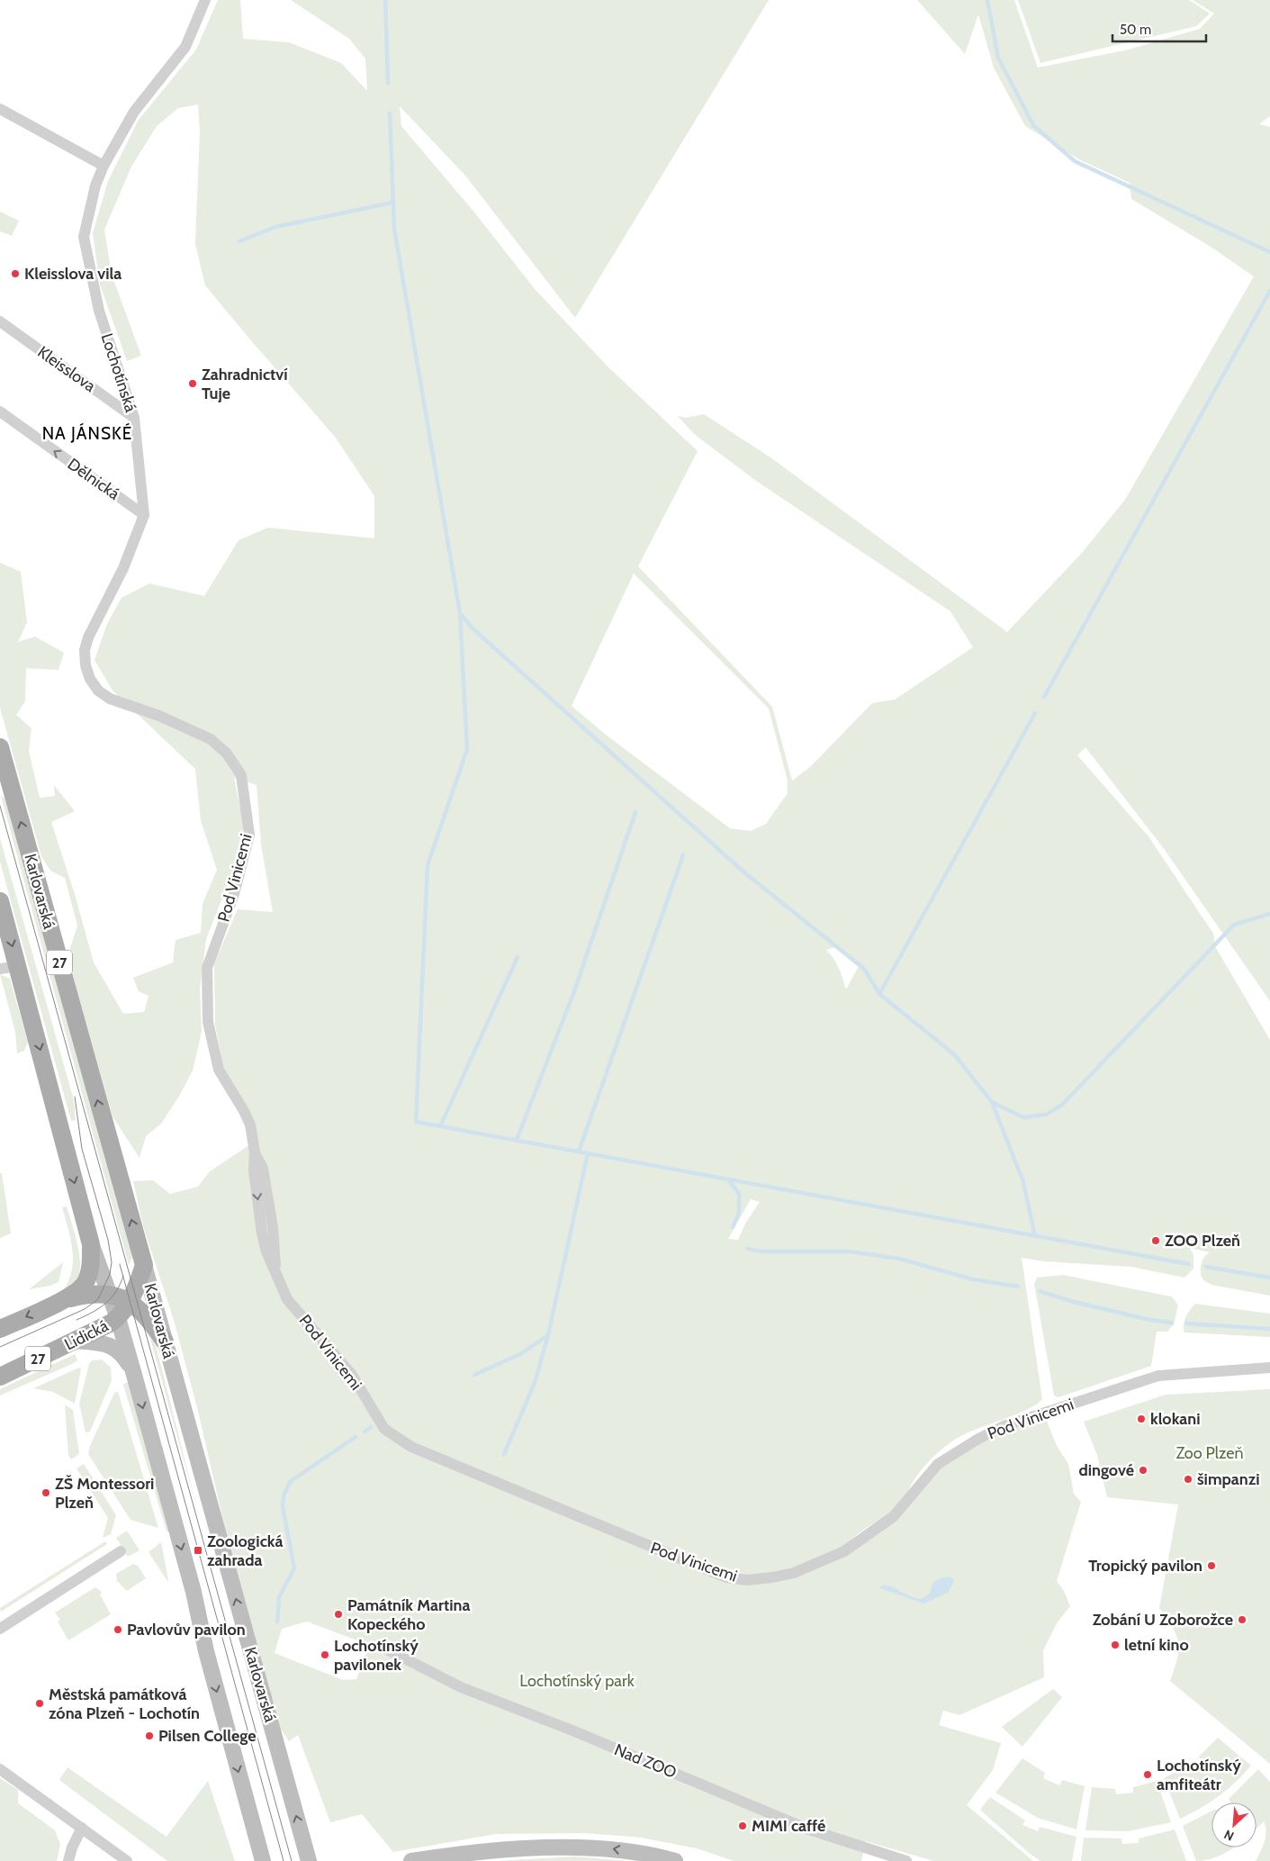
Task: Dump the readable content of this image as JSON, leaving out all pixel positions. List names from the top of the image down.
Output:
{
  "streets": {
    "main road": ["Karlovarská", "27", "Lidická"],
    "street": [
      "Kleisslova",
      "Lochotínská",
      "Dělnická",
      "Pod Vinicemi",
      "Nad ZOO"
    ]
  },
  "crossings": [
    ["Kleisslova", "Lochotínská"],
    ["Lochotínská", "Dělnická"],
    ["Lochotínská", "Pod Vinicemi"],
    ["Karlovarská", "Lidická"]
  ],
  "one_way": ["Dělnická"],
  "districts": ["NA JÁNSKÉ"],
  "parks": ["Zoo Plzeň", "Lochotínský park"],
  "places": {
    "other": [
      "Kleisslova vila",
      "Zahradnictví Tuje",
      "ZOO Plzeň",
      "klokani",
      "dingové",
      "šimpanzi",
      "ZŠ Montessori Plzeň",
      "Tropický pavilon",
      "Památník Martina Kopeckého",
      "Zobání U Zoborožce",
      "Pavlovův pavilon",
      "letní kino",
      "Lochotínský pavilonek",
      "Městská památková zóna Plzeň - Lochotín",
      "Pilsen College",
      "Lochotínský amfiteátr",
      "MIMI caffé"
    ],
    "transit": ["Zoologická zahrada"]
  },
  "scale_bar": "50 m",
  "north": "bottom left"
}
